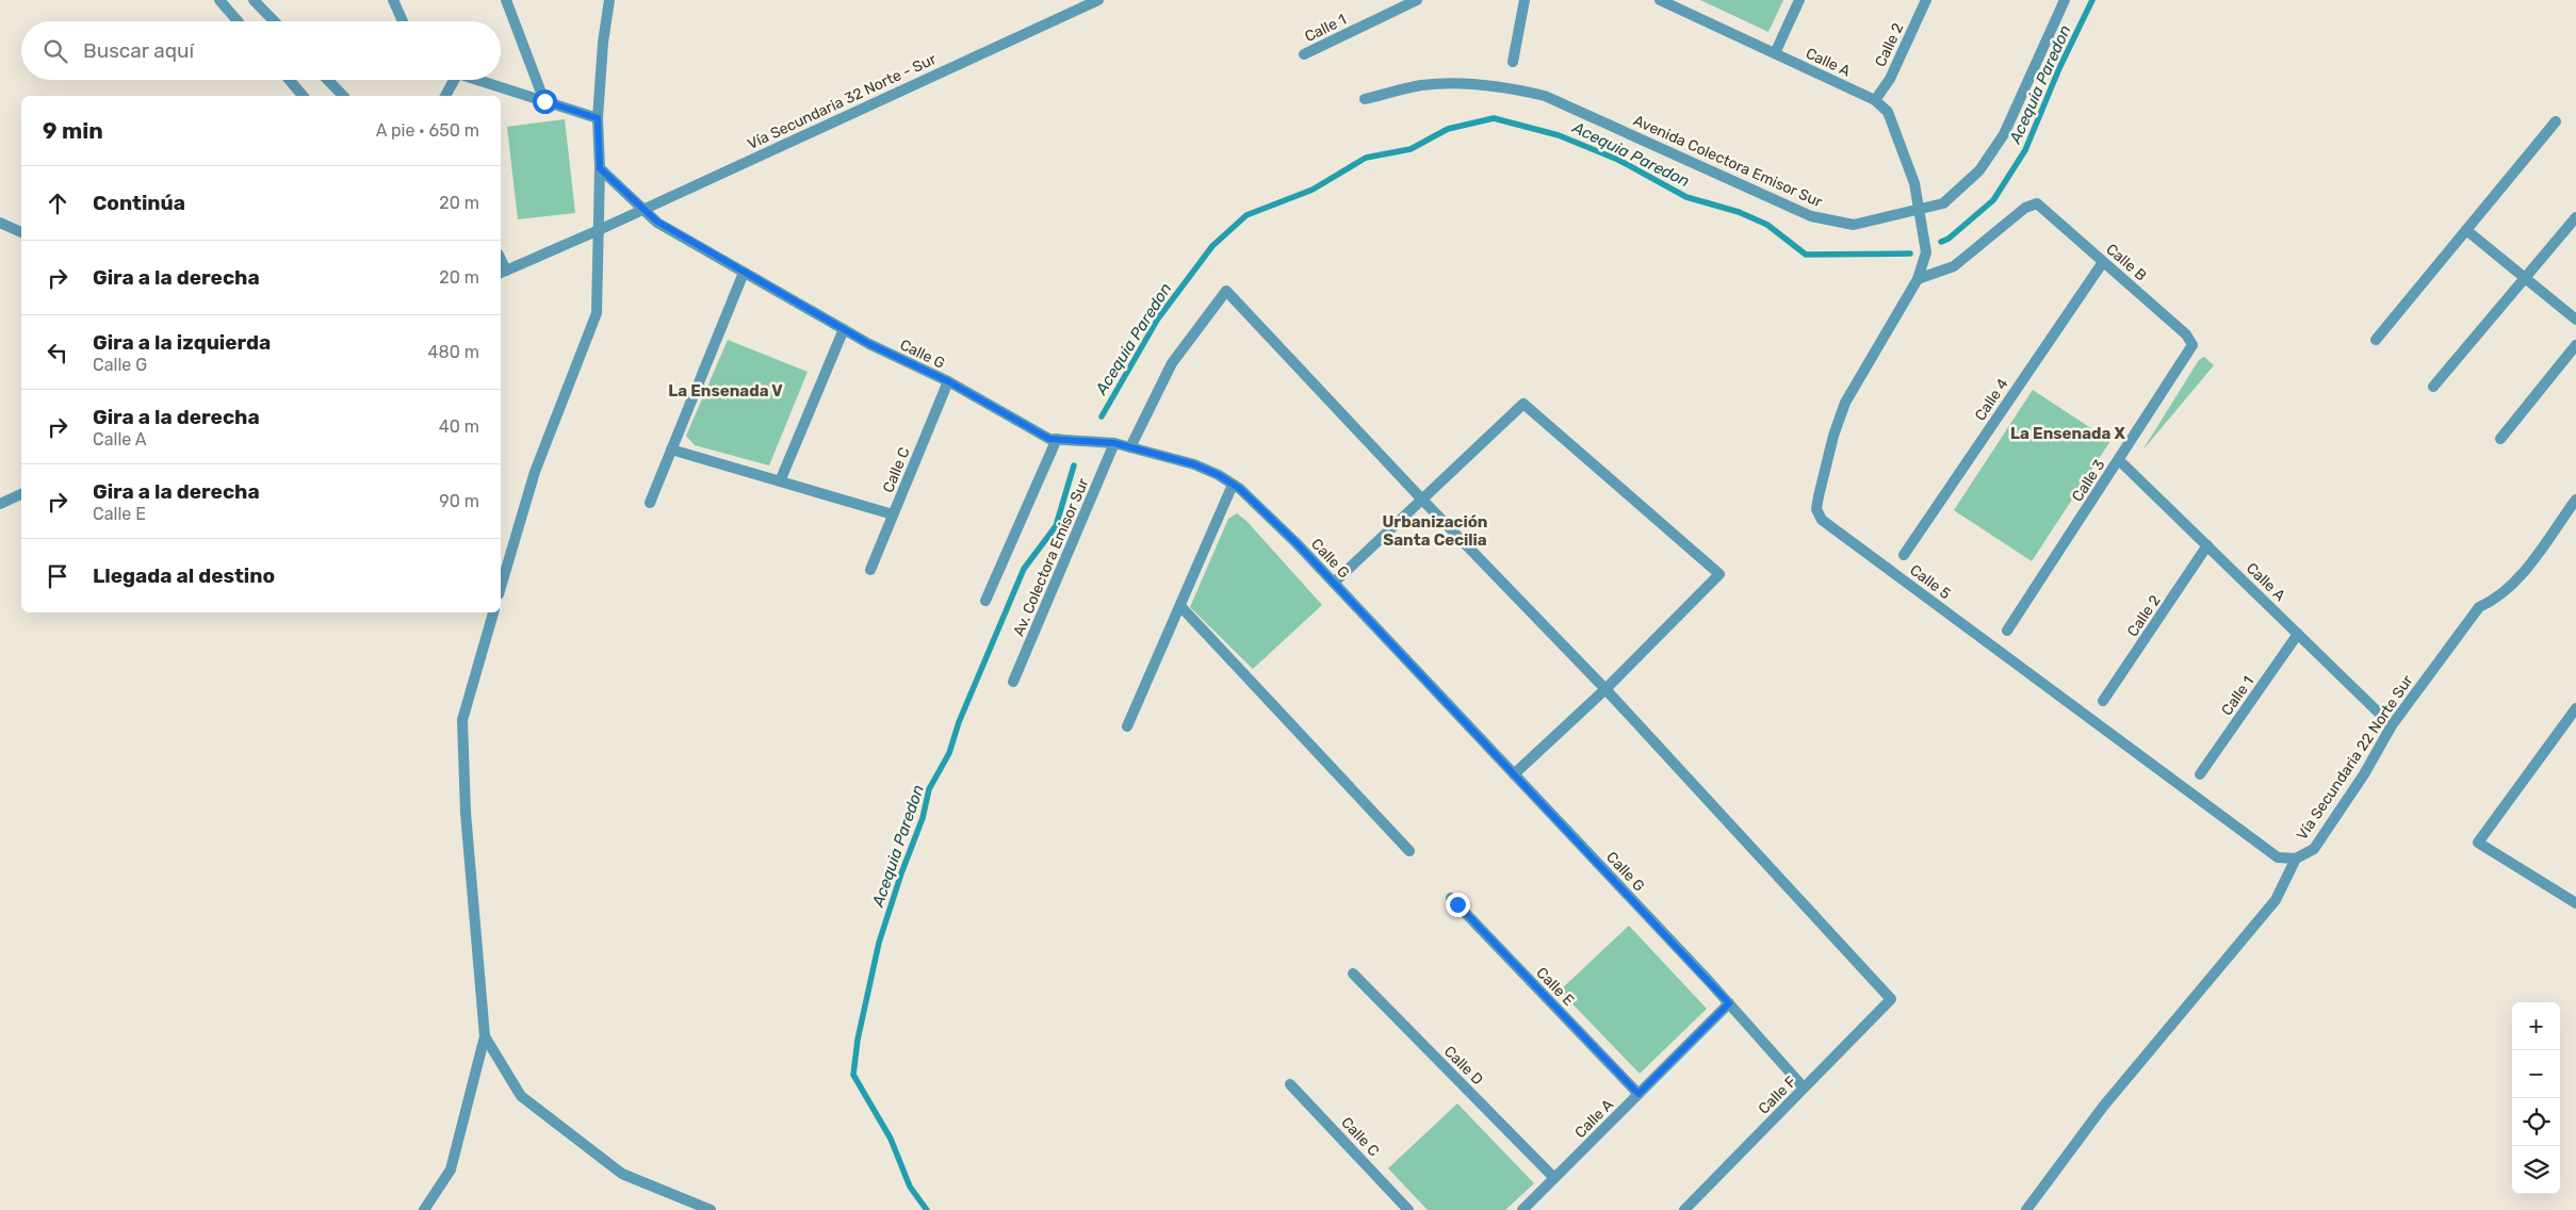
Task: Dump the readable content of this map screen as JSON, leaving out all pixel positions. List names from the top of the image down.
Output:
{
  "streets": {
    "street": [
      "Calle 1",
      "Calle 2",
      "Calle A",
      "Vía Secundaria 32 Norte - Sur",
      "Avenida Colectora Emisor Sur",
      "Calle B",
      "Calle G",
      "Calle 4",
      "Calle C",
      "Calle 3",
      "Av. Colectora Emisor Sur",
      "Calle 5",
      "Vía Secundaria 22 Norte Sur",
      "Calle E",
      "Calle D",
      "Calle F"
    ]
  },
  "crossings": [
    ["Calle 1", "Calle A"],
    ["Calle 2", "Calle A"],
    ["Calle A", "Avenida Colectora Emisor Sur"],
    ["Calle A", "Calle G"],
    ["Calle A", "Calle 3"],
    ["Calle A", "Calle 5"],
    ["Calle A", "Vía Secundaria 22 Norte Sur"],
    ["Calle A", "Calle E"],
    ["Calle A", "Calle D"],
    ["Vía Secundaria 32 Norte - Sur", "Calle G"],
    ["Avenida Colectora Emisor Sur", "Calle 5"],
    ["Calle B", "Calle 4"],
    ["Calle B", "Calle 3"],
    ["Calle B", "Calle 5"],
    ["Calle G", "Calle C"],
    ["Calle G", "Av. Colectora Emisor Sur"],
    ["Calle G", "Calle F"],
    ["Calle 5", "Vía Secundaria 22 Norte Sur"]
  ],
  "districts": ["La Ensenada V", "La Ensenada X", "Urbanización Santa Cecilia"],
  "water": ["Acequia Paredon"],
  "page": {
    "search": "Buscar aquí",
    "heading": ["9 min", "A pie · 650 m"],
    "list": [
      ["Continúa", "20 m"],
      ["Gira a la derecha", "20 m"],
      ["Gira a la izquierda", "Calle G", "480 m"],
      ["Gira a la derecha", "Calle A", "40 m"],
      ["Gira a la derecha", "Calle E", "90 m"],
      "Llegada al destino"
    ],
    "map_buttons": ["+", "−"]
  }
}
